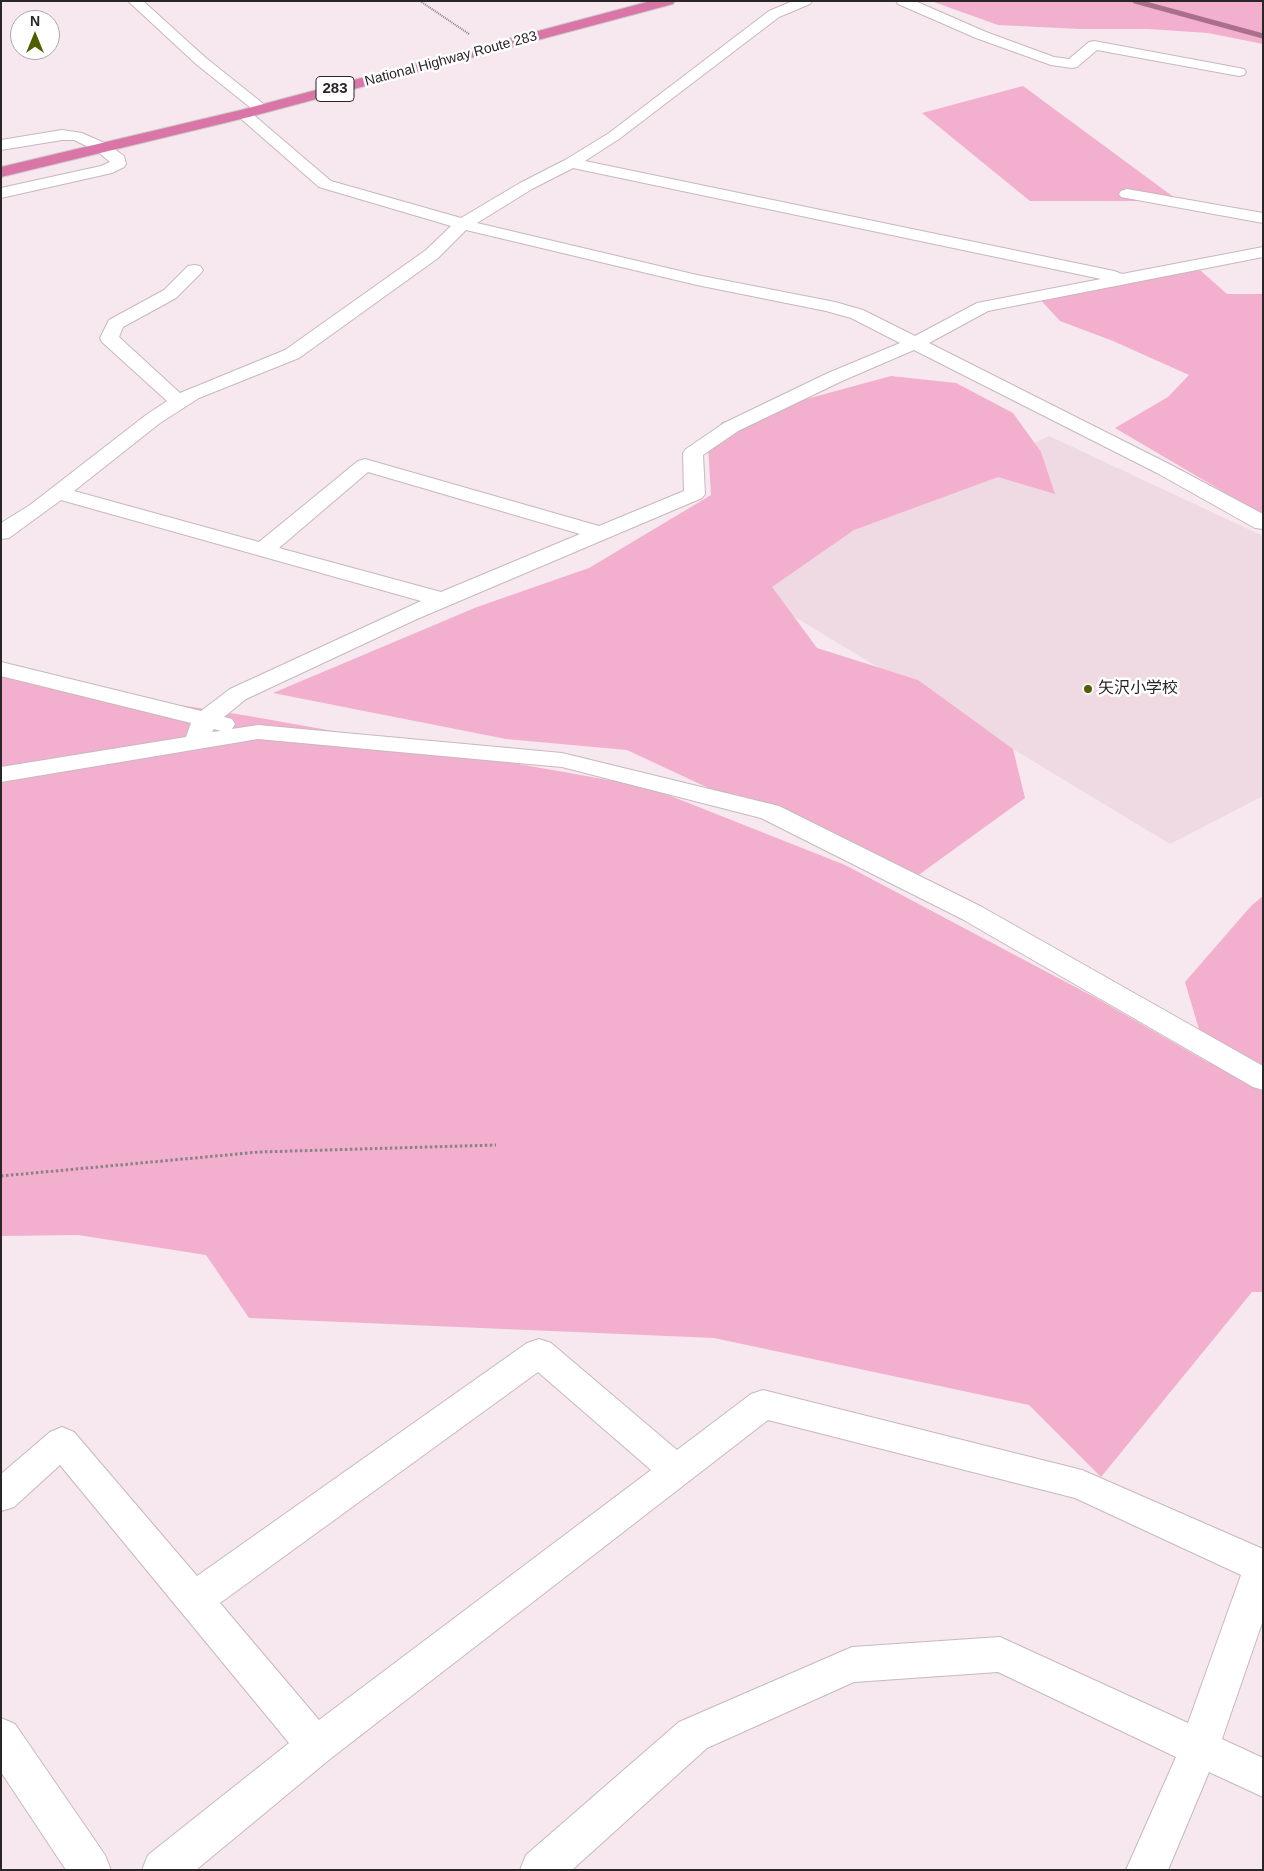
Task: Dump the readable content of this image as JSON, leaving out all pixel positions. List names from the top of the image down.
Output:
{
  "streets": {
    "highway": ["National Highway Route 283", "283"]
  },
  "places": ["矢沢小学校"],
  "north": "top"
}
